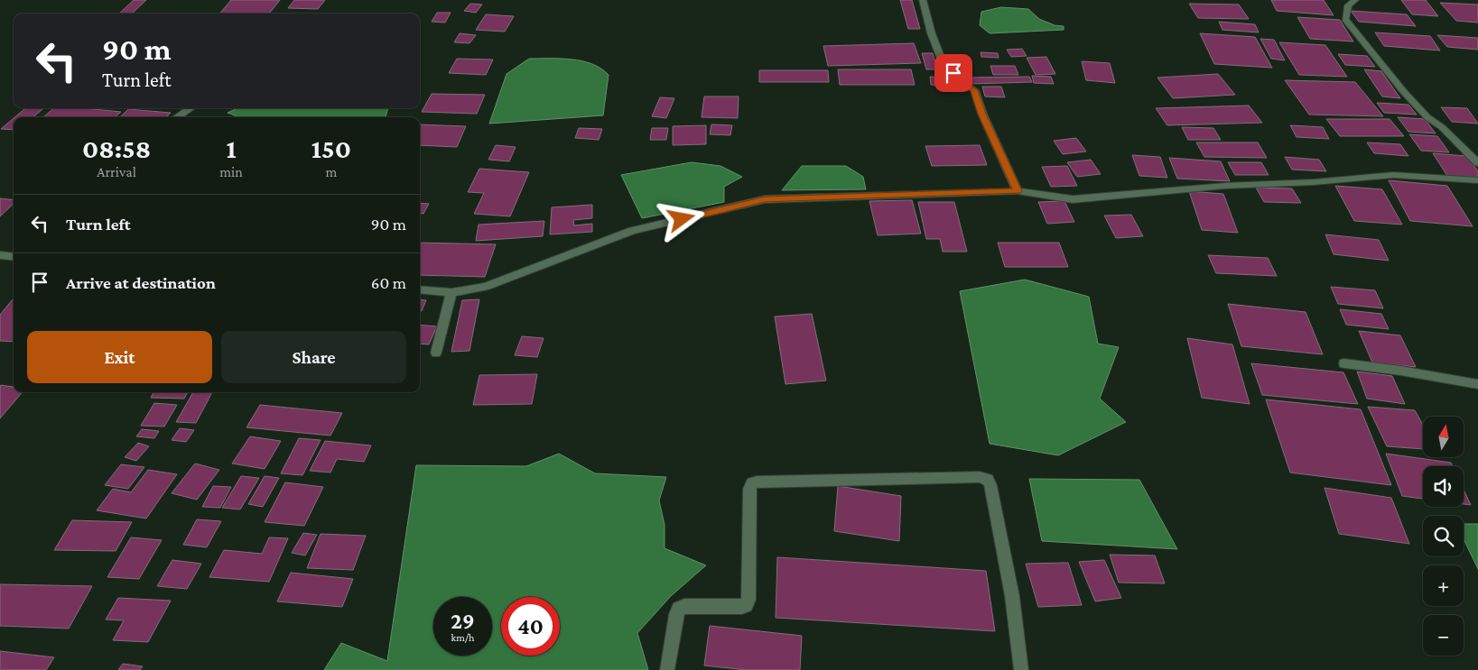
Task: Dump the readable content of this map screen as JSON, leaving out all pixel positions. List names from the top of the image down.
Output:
{
  "north": "top",
  "page": {
    "turn": ["90 m", "Turn left"],
    "eta": [
      "08:58",
      "Arrival",
      "1",
      "min",
      "150",
      "m"
    ],
    "list": [
      {
        "name": "Turn left",
        "value": "90 m"
      },
      {
        "name": "Arrive at destination",
        "value": "60 m"
      }
    ],
    "buttons": ["Exit", "Share"],
    "map_buttons": ["+", "−"],
    "speed": "29 km/h",
    "limit": "40"
  }
}
